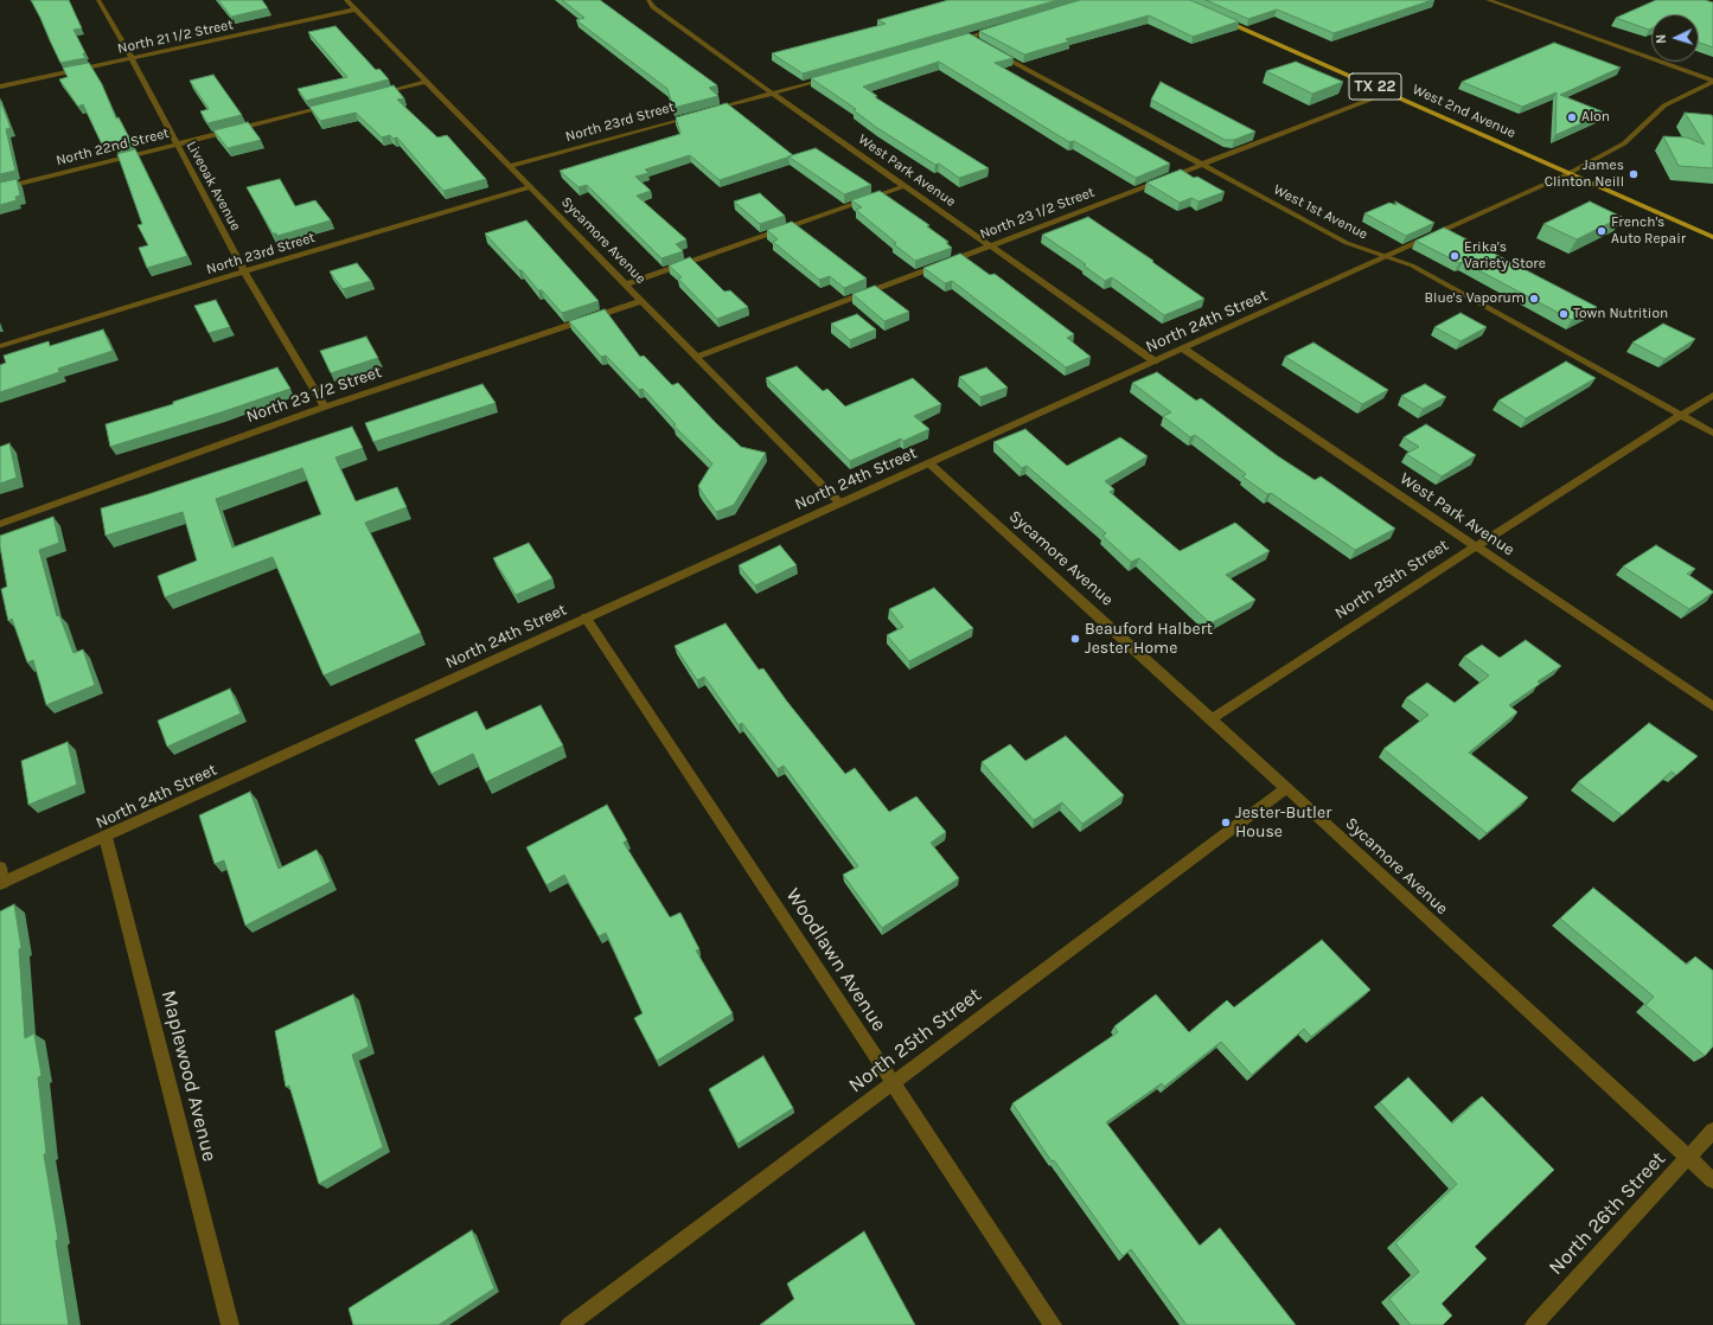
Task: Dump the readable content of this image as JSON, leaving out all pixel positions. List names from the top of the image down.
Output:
{
  "streets": {
    "main road": ["TX 22", "West 2nd Avenue"],
    "street": [
      "North 21 1/2 Street",
      "North 23rd Street",
      "North 22nd Street",
      "West Park Avenue",
      "Liveoak Avenue",
      "West 1st Avenue",
      "North 23 1/2 Street",
      "Sycamore Avenue",
      "North 24th Street",
      "North 25th Street",
      "Woodlawn Avenue",
      "Maplewood Avenue",
      "North 26th Street"
    ]
  },
  "crossings": [
    ["North 21 1/2 Street", "Liveoak Avenue"],
    ["North 21 1/2 Street", "Sycamore Avenue"],
    ["West 2nd Avenue", "North 23 1/2 Street"],
    ["West 2nd Avenue", "North 24th Street"],
    ["North 23rd Street", "Liveoak Avenue"],
    ["North 23rd Street", "Sycamore Avenue"],
    ["North 22nd Street", "Liveoak Avenue"],
    ["West Park Avenue", "North 23 1/2 Street"],
    ["West Park Avenue", "North 24th Street"],
    ["West Park Avenue", "North 25th Street"],
    ["Liveoak Avenue", "North 23 1/2 Street"],
    ["West 1st Avenue", "North 23 1/2 Street"],
    ["West 1st Avenue", "North 24th Street"],
    ["West 1st Avenue", "North 25th Street"],
    ["North 23 1/2 Street", "Sycamore Avenue"],
    ["Sycamore Avenue", "North 24th Street"],
    ["Sycamore Avenue", "North 25th Street"],
    ["Sycamore Avenue", "North 26th Street"],
    ["North 24th Street", "Woodlawn Avenue"],
    ["North 24th Street", "Maplewood Avenue"],
    ["North 25th Street", "Woodlawn Avenue"]
  ],
  "places": [
    "Alon",
    "James Clinton Neill",
    "French's Auto Repair",
    "Erika's Variety Store",
    "Blue's Vaporum",
    "Town Nutrition",
    "Beauford Halbert Jester Home",
    "Jester-Butler House"
  ],
  "north": "left"
}
